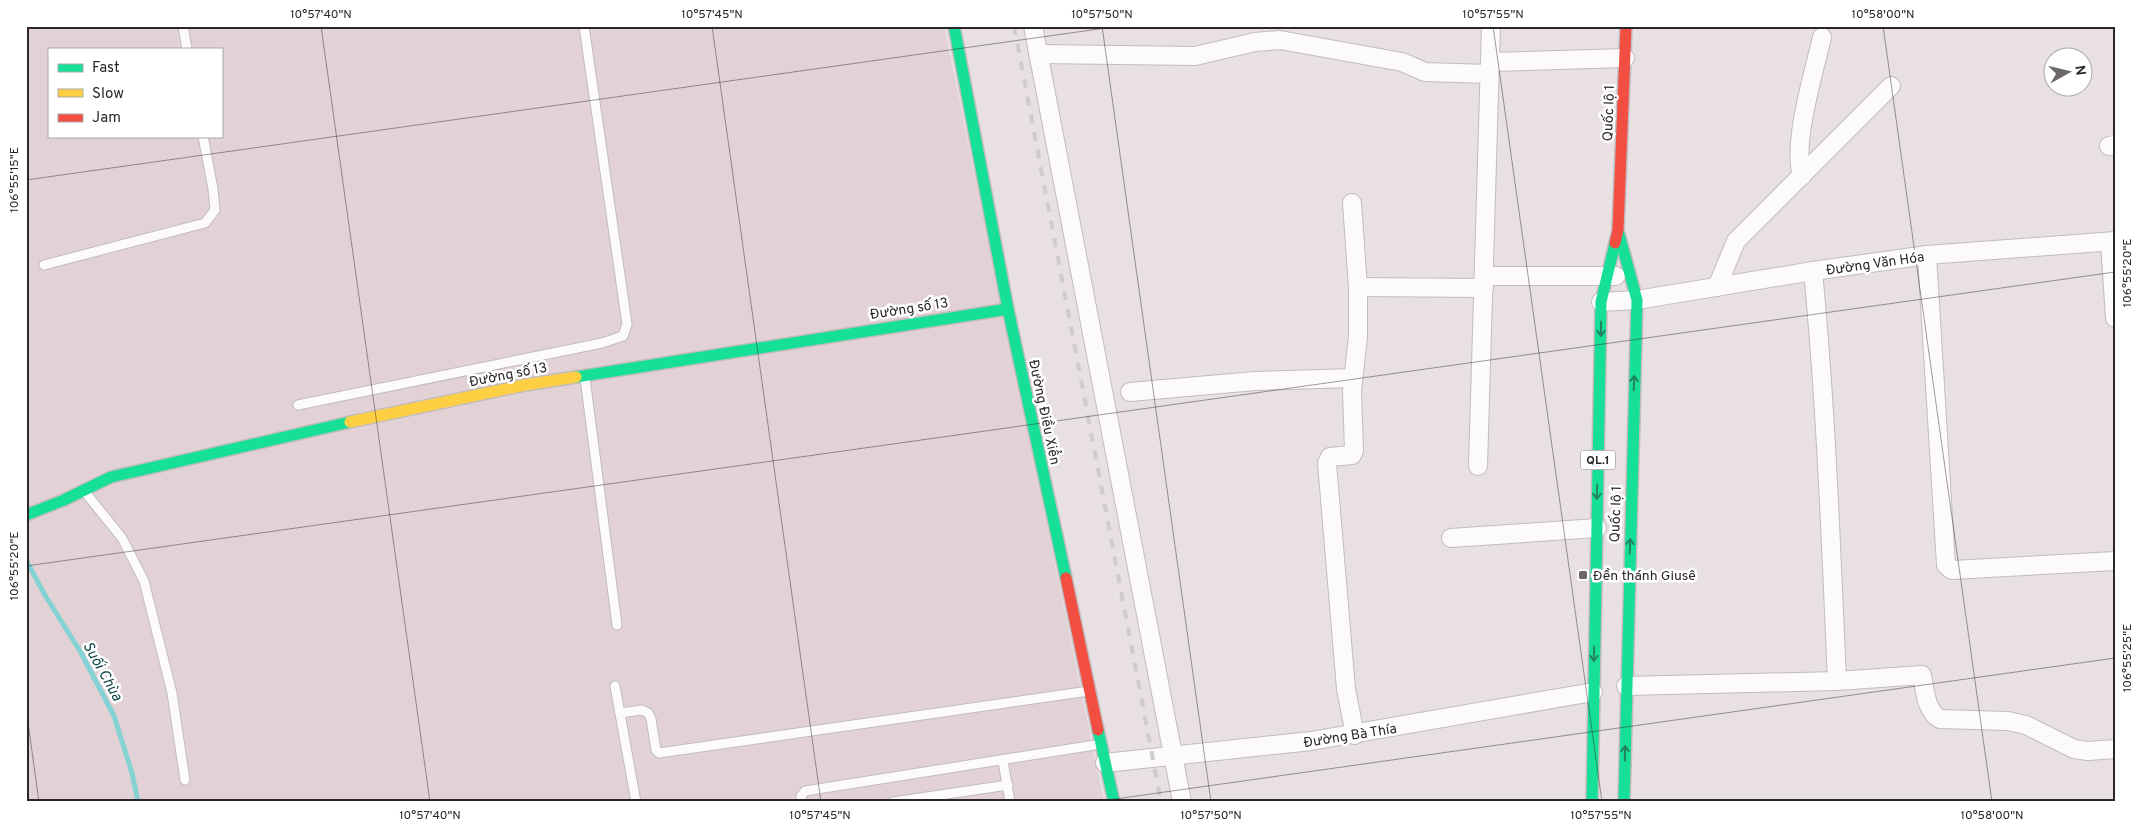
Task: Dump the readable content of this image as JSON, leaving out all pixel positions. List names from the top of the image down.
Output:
{
  "streets": {
    "main road": [
      "Quốc lộ 1",
      "Đường số 13",
      "Đường Điều Xiển",
      "QL.1"
    ],
    "street": ["Đường Văn Hóa", "Đường Bà Thía"]
  },
  "crossings": [
    ["Quốc lộ 1", "Đường Văn Hóa"],
    ["Quốc lộ 1", "Đường Bà Thía"],
    ["Đường số 13", "Đường Điều Xiển"],
    ["Đường Điều Xiển", "Đường Bà Thía"]
  ],
  "water": ["Suối Chùa"],
  "places": {
    "transit": ["Đền thánh Giusê"]
  },
  "legend": ["Fast", "Slow", "Jam"],
  "north": "right",
  "coordinates": [
    "10°57'40\"N",
    "10°57'45\"N",
    "10°57'50\"N",
    "10°57'55\"N",
    "10°58'00\"N",
    "106°55'15\"E",
    "106°55'20\"E",
    "106°55'25\"E"
  ]
}
